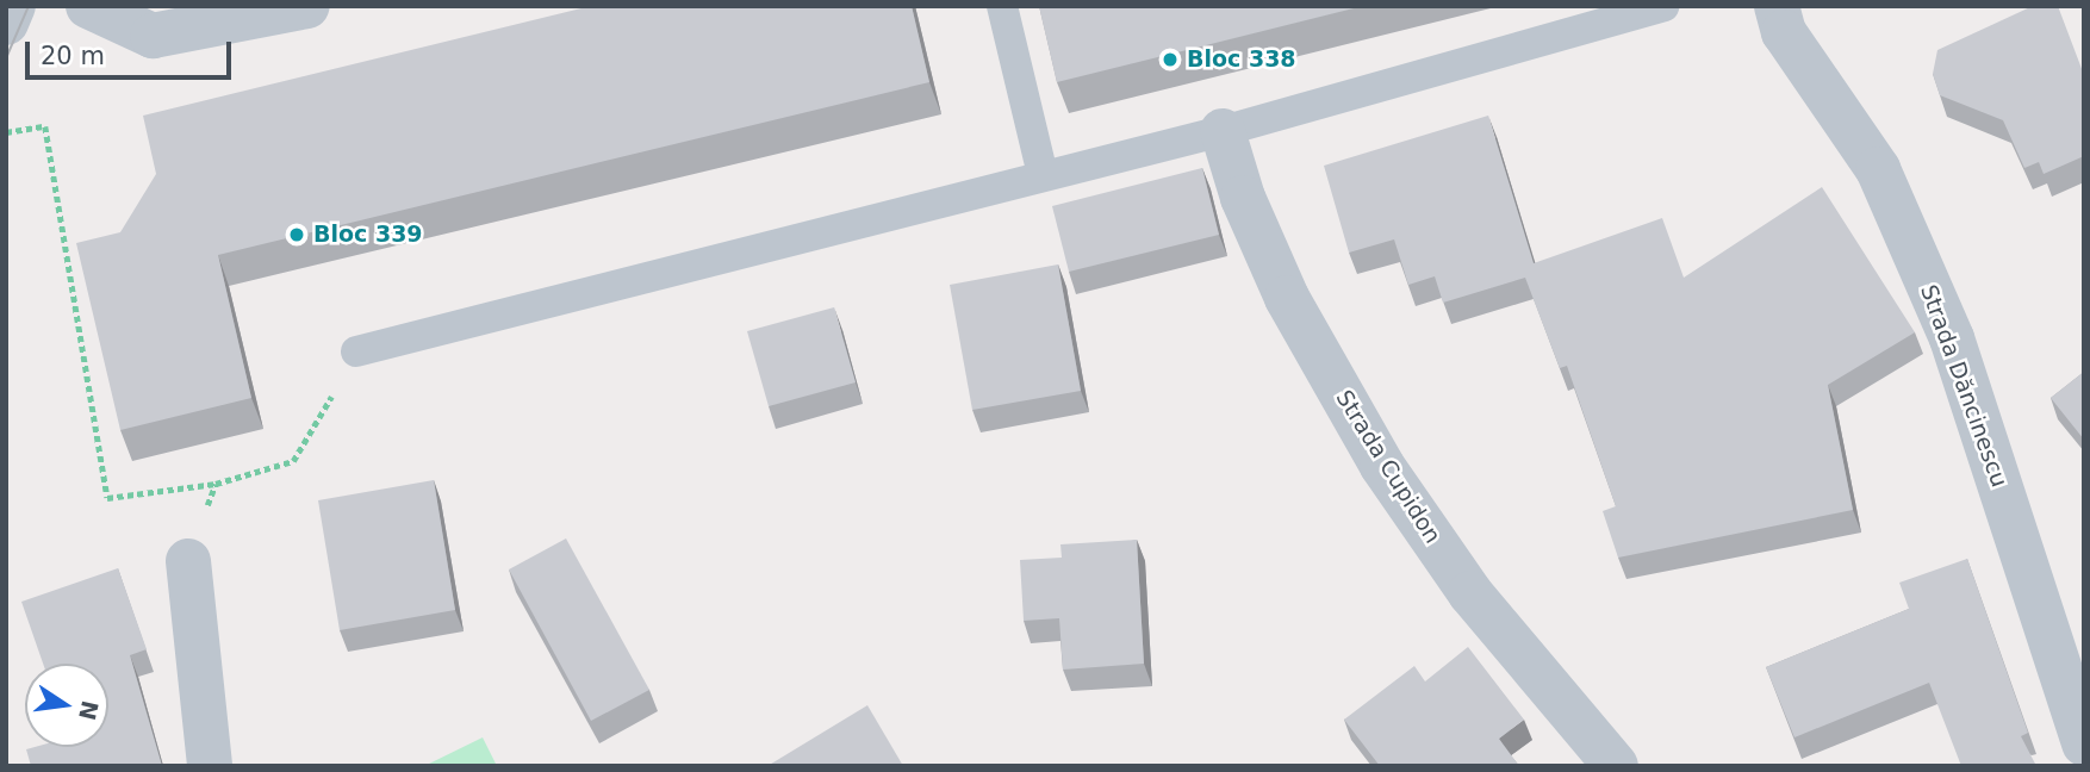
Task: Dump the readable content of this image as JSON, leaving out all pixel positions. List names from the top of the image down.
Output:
{
  "streets": {
    "street": ["Strada Dăncinescu", "Strada Cupidon"]
  },
  "places": ["Bloc 338", "Bloc 339"],
  "scale_bar": "20 m",
  "north": "right"
}
